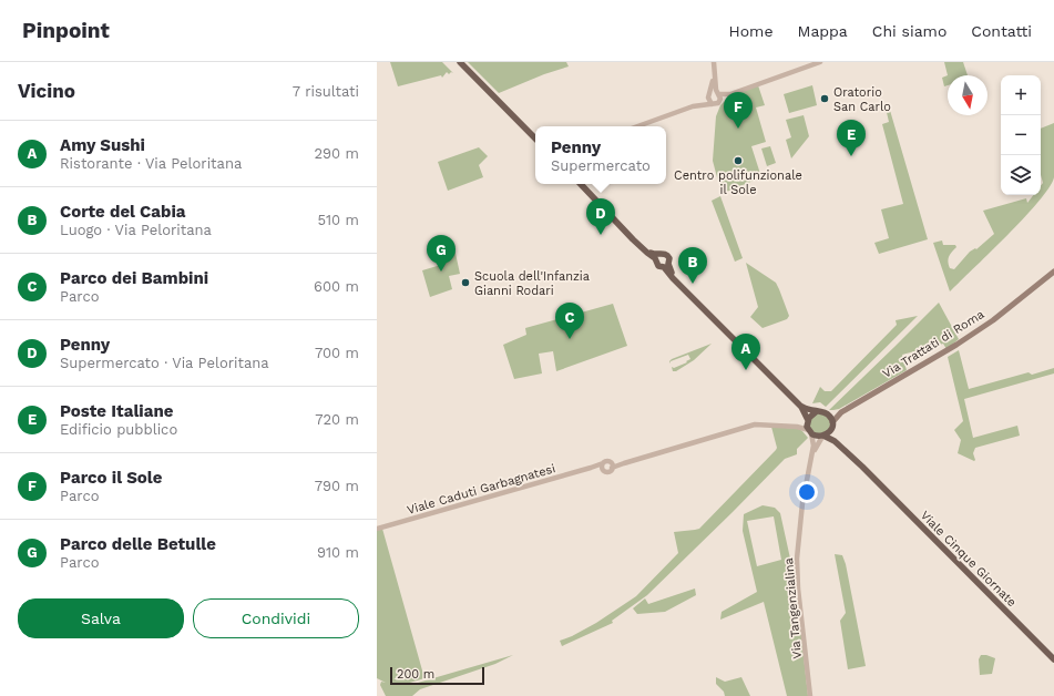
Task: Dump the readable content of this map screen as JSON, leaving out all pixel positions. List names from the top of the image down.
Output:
{
  "streets": {
    "main road": ["Via Trattati di Roma", "Viale Cinque Giornate"],
    "street": ["Viale Caduti Garbagnatesi", "Via Tangenzialina"]
  },
  "crossings": [
    ["Via Trattati di Roma", "Via Tangenzialina"]
  ],
  "places": ["Oratorio San Carlo", "Centro polifunzionale il Sole", "Scuola dell'Infanzia Gianni Rodari"],
  "scale_bar": "200 m",
  "north": "bottom",
  "page": {
    "header": "Pinpoint",
    "nav": [
      "Home",
      "Mappa",
      "Chi siamo",
      "Contatti"
    ],
    "heading": ["Vicino", "7 risultati"],
    "map_buttons": ["+", "−"],
    "pins": [
      "F",
      "E",
      "D",
      "G",
      "B",
      "C",
      "A"
    ],
    "list": [
      {
        "mark": "A",
        "name": "Amy Sushi",
        "note": "Ristorante · Via Peloritana",
        "value": "290 m"
      },
      {
        "mark": "B",
        "name": "Corte del Cabia",
        "note": "Luogo · Via Peloritana",
        "value": "510 m"
      },
      {
        "mark": "C",
        "name": "Parco dei Bambini",
        "note": "Parco",
        "value": "600 m"
      },
      {
        "mark": "D",
        "name": "Penny",
        "note": "Supermercato · Via Peloritana",
        "value": "700 m"
      },
      {
        "mark": "E",
        "name": "Poste Italiane",
        "note": "Edificio pubblico",
        "value": "720 m"
      },
      {
        "mark": "F",
        "name": "Parco il Sole",
        "note": "Parco",
        "value": "790 m"
      },
      {
        "mark": "G",
        "name": "Parco delle Betulle",
        "note": "Parco",
        "value": "910 m"
      }
    ],
    "popup": ["Penny", "Supermercato"],
    "buttons": ["Salva", "Condividi"],
    "scale": "200 m"
  }
}
